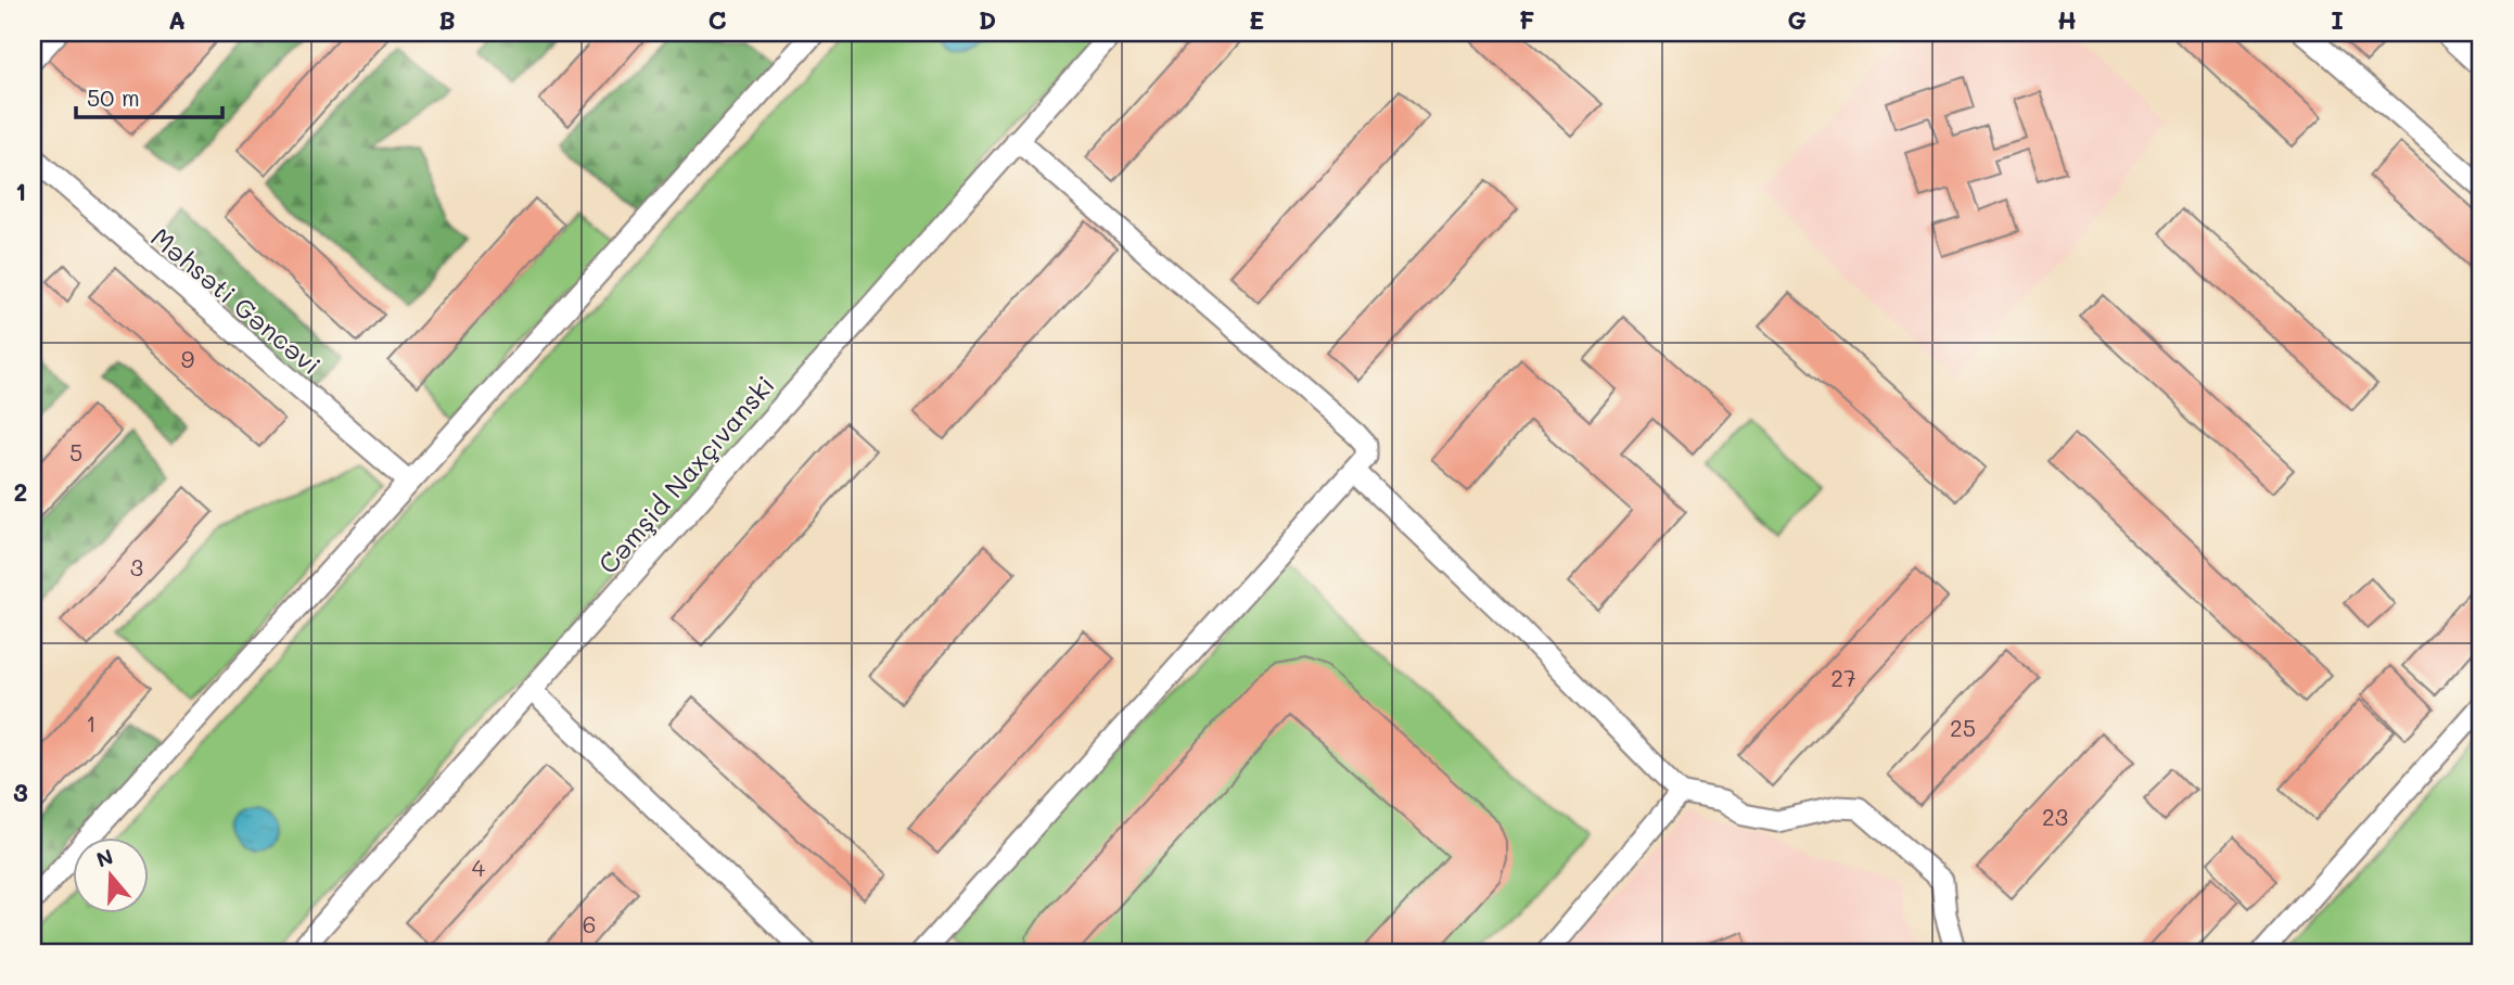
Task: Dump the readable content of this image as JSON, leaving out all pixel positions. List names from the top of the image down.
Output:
{
  "streets": {
    "street": ["Məhsəti Gəncəvi", "Cəmşid Naxçıvanski"]
  },
  "house_numbers": [
    "9",
    "5",
    "3",
    "27",
    "1",
    "25",
    "23",
    "4",
    "6"
  ],
  "scale_bar": "50 m",
  "north": "top",
  "grid": {
    "columns": [
      "A",
      "B",
      "C",
      "D",
      "E",
      "F",
      "G",
      "H",
      "I"
    ],
    "rows": ["1", "2", "3"]
  }
}
